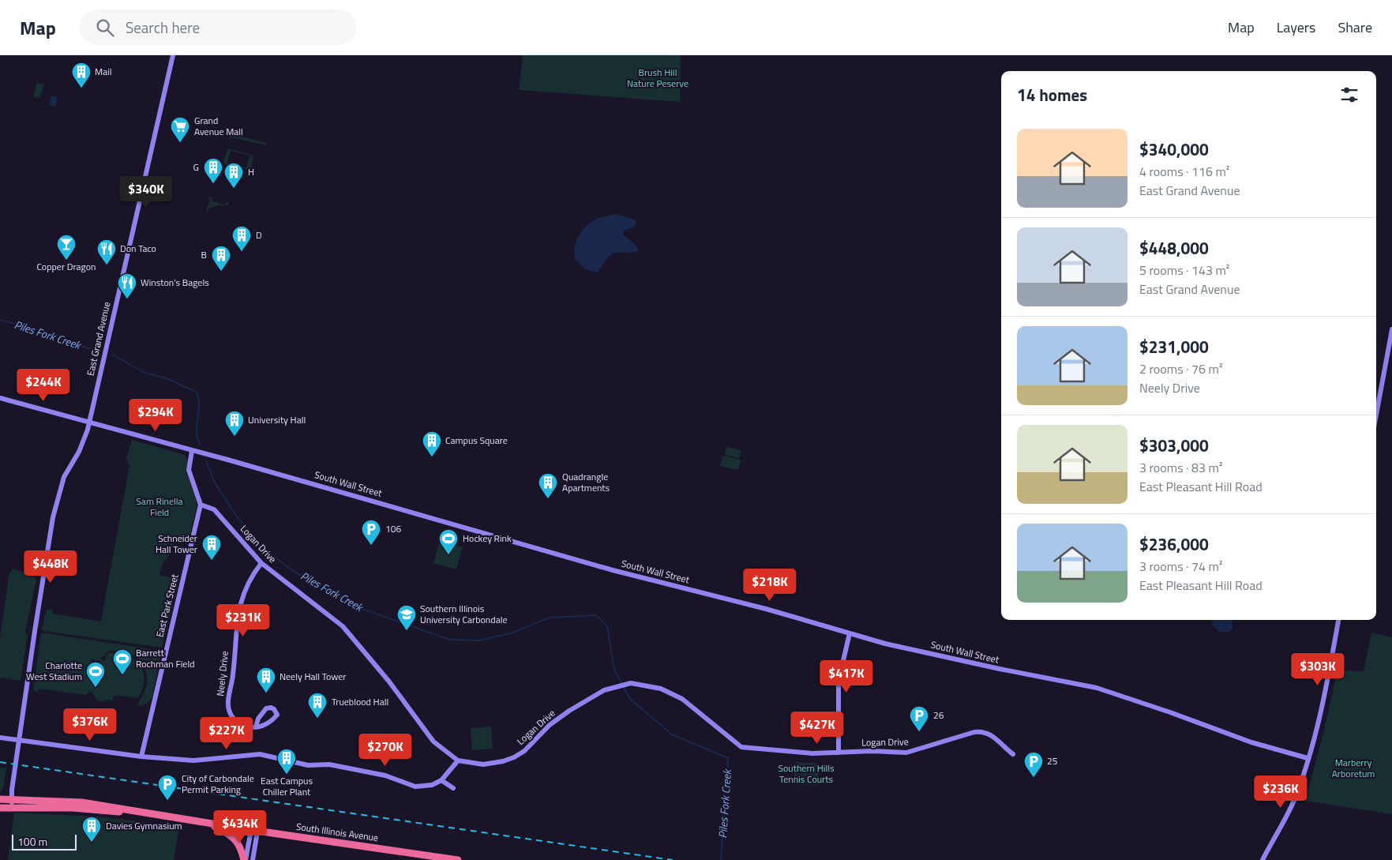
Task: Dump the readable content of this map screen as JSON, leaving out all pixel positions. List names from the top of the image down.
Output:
{
  "streets": {
    "highway": ["South Illinois Avenue"],
    "street": [
      "East Grand Avenue",
      "South Wall Street",
      "Logan Drive",
      "East Park Street",
      "Neely Drive"
    ]
  },
  "crossings": [
    ["East Grand Avenue", "South Wall Street"],
    ["East Grand Avenue", "South Illinois Avenue"],
    ["Logan Drive", "East Park Street"],
    ["Logan Drive", "Neely Drive"]
  ],
  "water": ["Piles Fork Creek"],
  "parks": [
    "Brush Hill Nature Peserve",
    "Sam Rinella Field",
    "Marberry Arboretum",
    "Southern Hills Tennis Courts"
  ],
  "places": {
    "building": [
      "Mail",
      "G",
      "H",
      "D",
      "B",
      "University Hall",
      "Campus Square",
      "Quadrangle Apartments",
      "Schneider Hall Tower",
      "Neely Hall Tower",
      "Trueblood Hall",
      "East Campus Chiller Plant",
      "Davies Gymnasium"
    ],
    "supermarket": ["Grand Avenue Mall"],
    "bar": ["Copper Dragon"],
    "restaurant": ["Don Taco", "Winston's Bagels"],
    "parking": [
      "106",
      "26",
      "25",
      "City of Carbondale Permit Parking"
    ],
    "sports": ["Hockey Rink", "Barrett Rochman Field", "Charlotte West Stadium"],
    "school or university": ["Southern Illinois University Carbondale"]
  },
  "scale_bar": "100 m",
  "page": {
    "header": "Map",
    "search": "Search here",
    "nav": ["Map", "Layers", "Share"],
    "heading": "14 homes",
    "list": [
      {
        "name": "$340,000",
        "note": "4 rooms · 116 m² · East Grand Avenue"
      },
      {
        "name": "$448,000",
        "note": "5 rooms · 143 m² · East Grand Avenue"
      },
      {
        "name": "$231,000",
        "note": "2 rooms · 76 m² · Neely Drive"
      },
      {
        "name": "$303,000",
        "note": "3 rooms · 83 m² · East Pleasant Hill Road"
      },
      {
        "name": "$236,000",
        "note": "3 rooms · 74 m² · East Pleasant Hill Road"
      }
    ],
    "price": [
      "$340K",
      "$244K",
      "$294K",
      "$448K",
      "$218K",
      "$231K",
      "$303K",
      "$417K",
      "$376K",
      "$427K",
      "$227K",
      "$270K",
      "$236K",
      "$434K"
    ],
    "scale": "100 m"
  }
}
